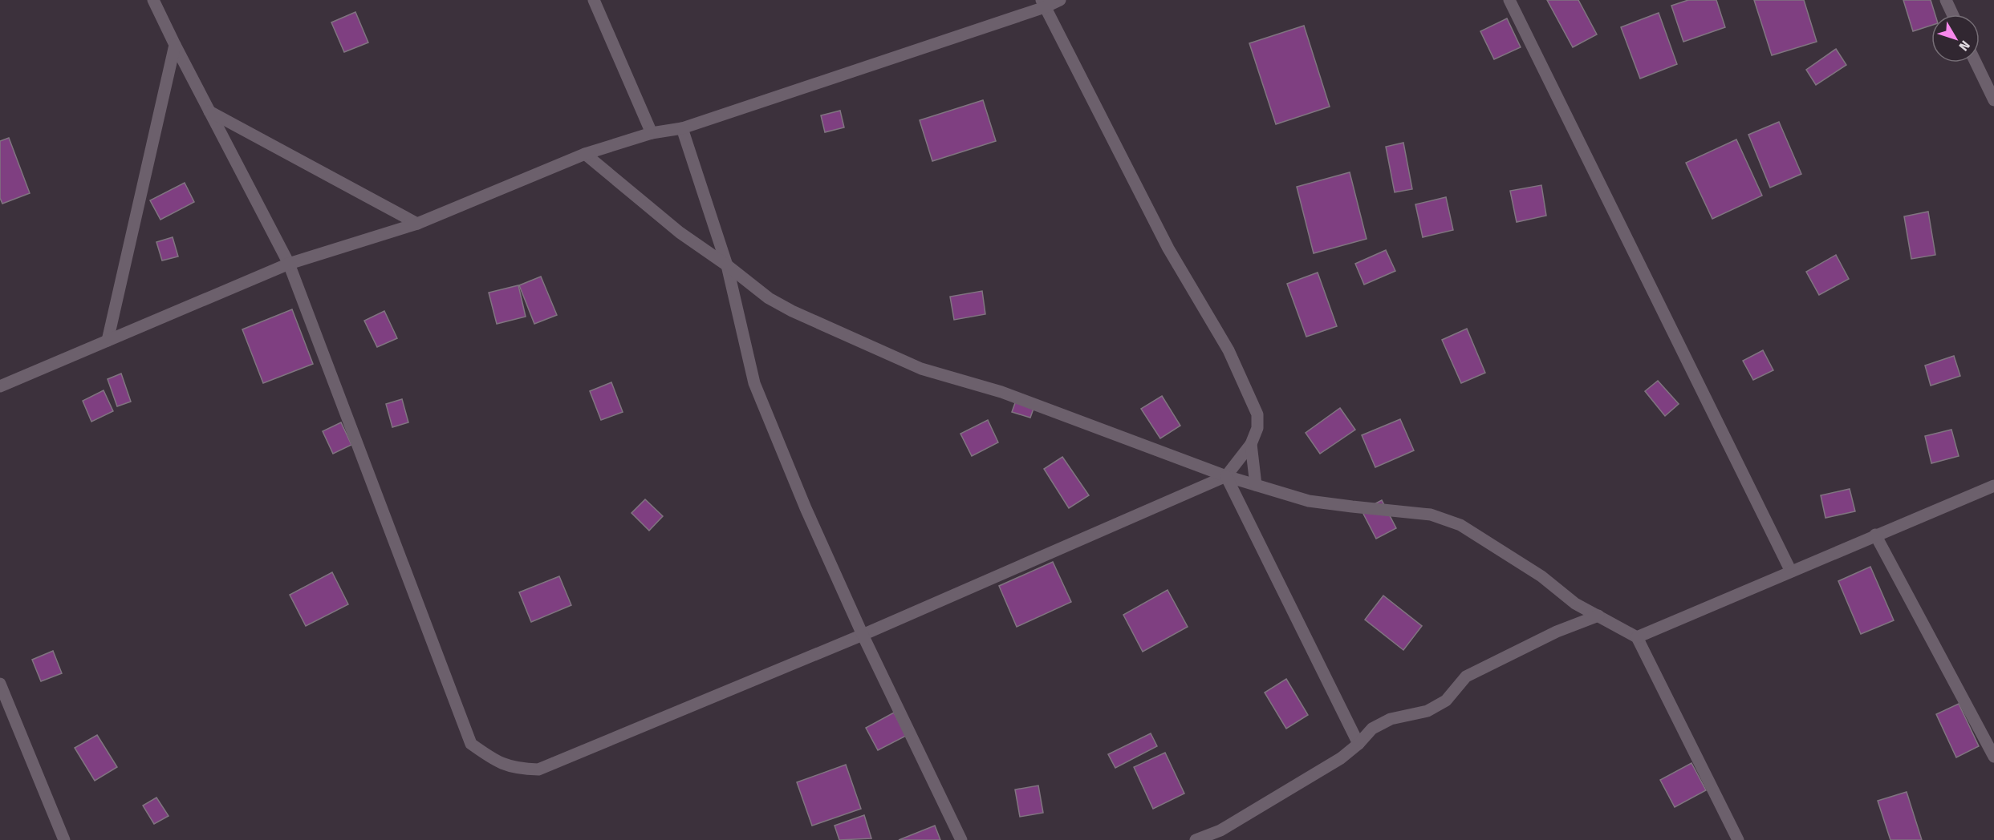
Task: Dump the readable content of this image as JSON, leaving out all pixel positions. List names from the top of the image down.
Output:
{
  "north": "bottom right"
}
